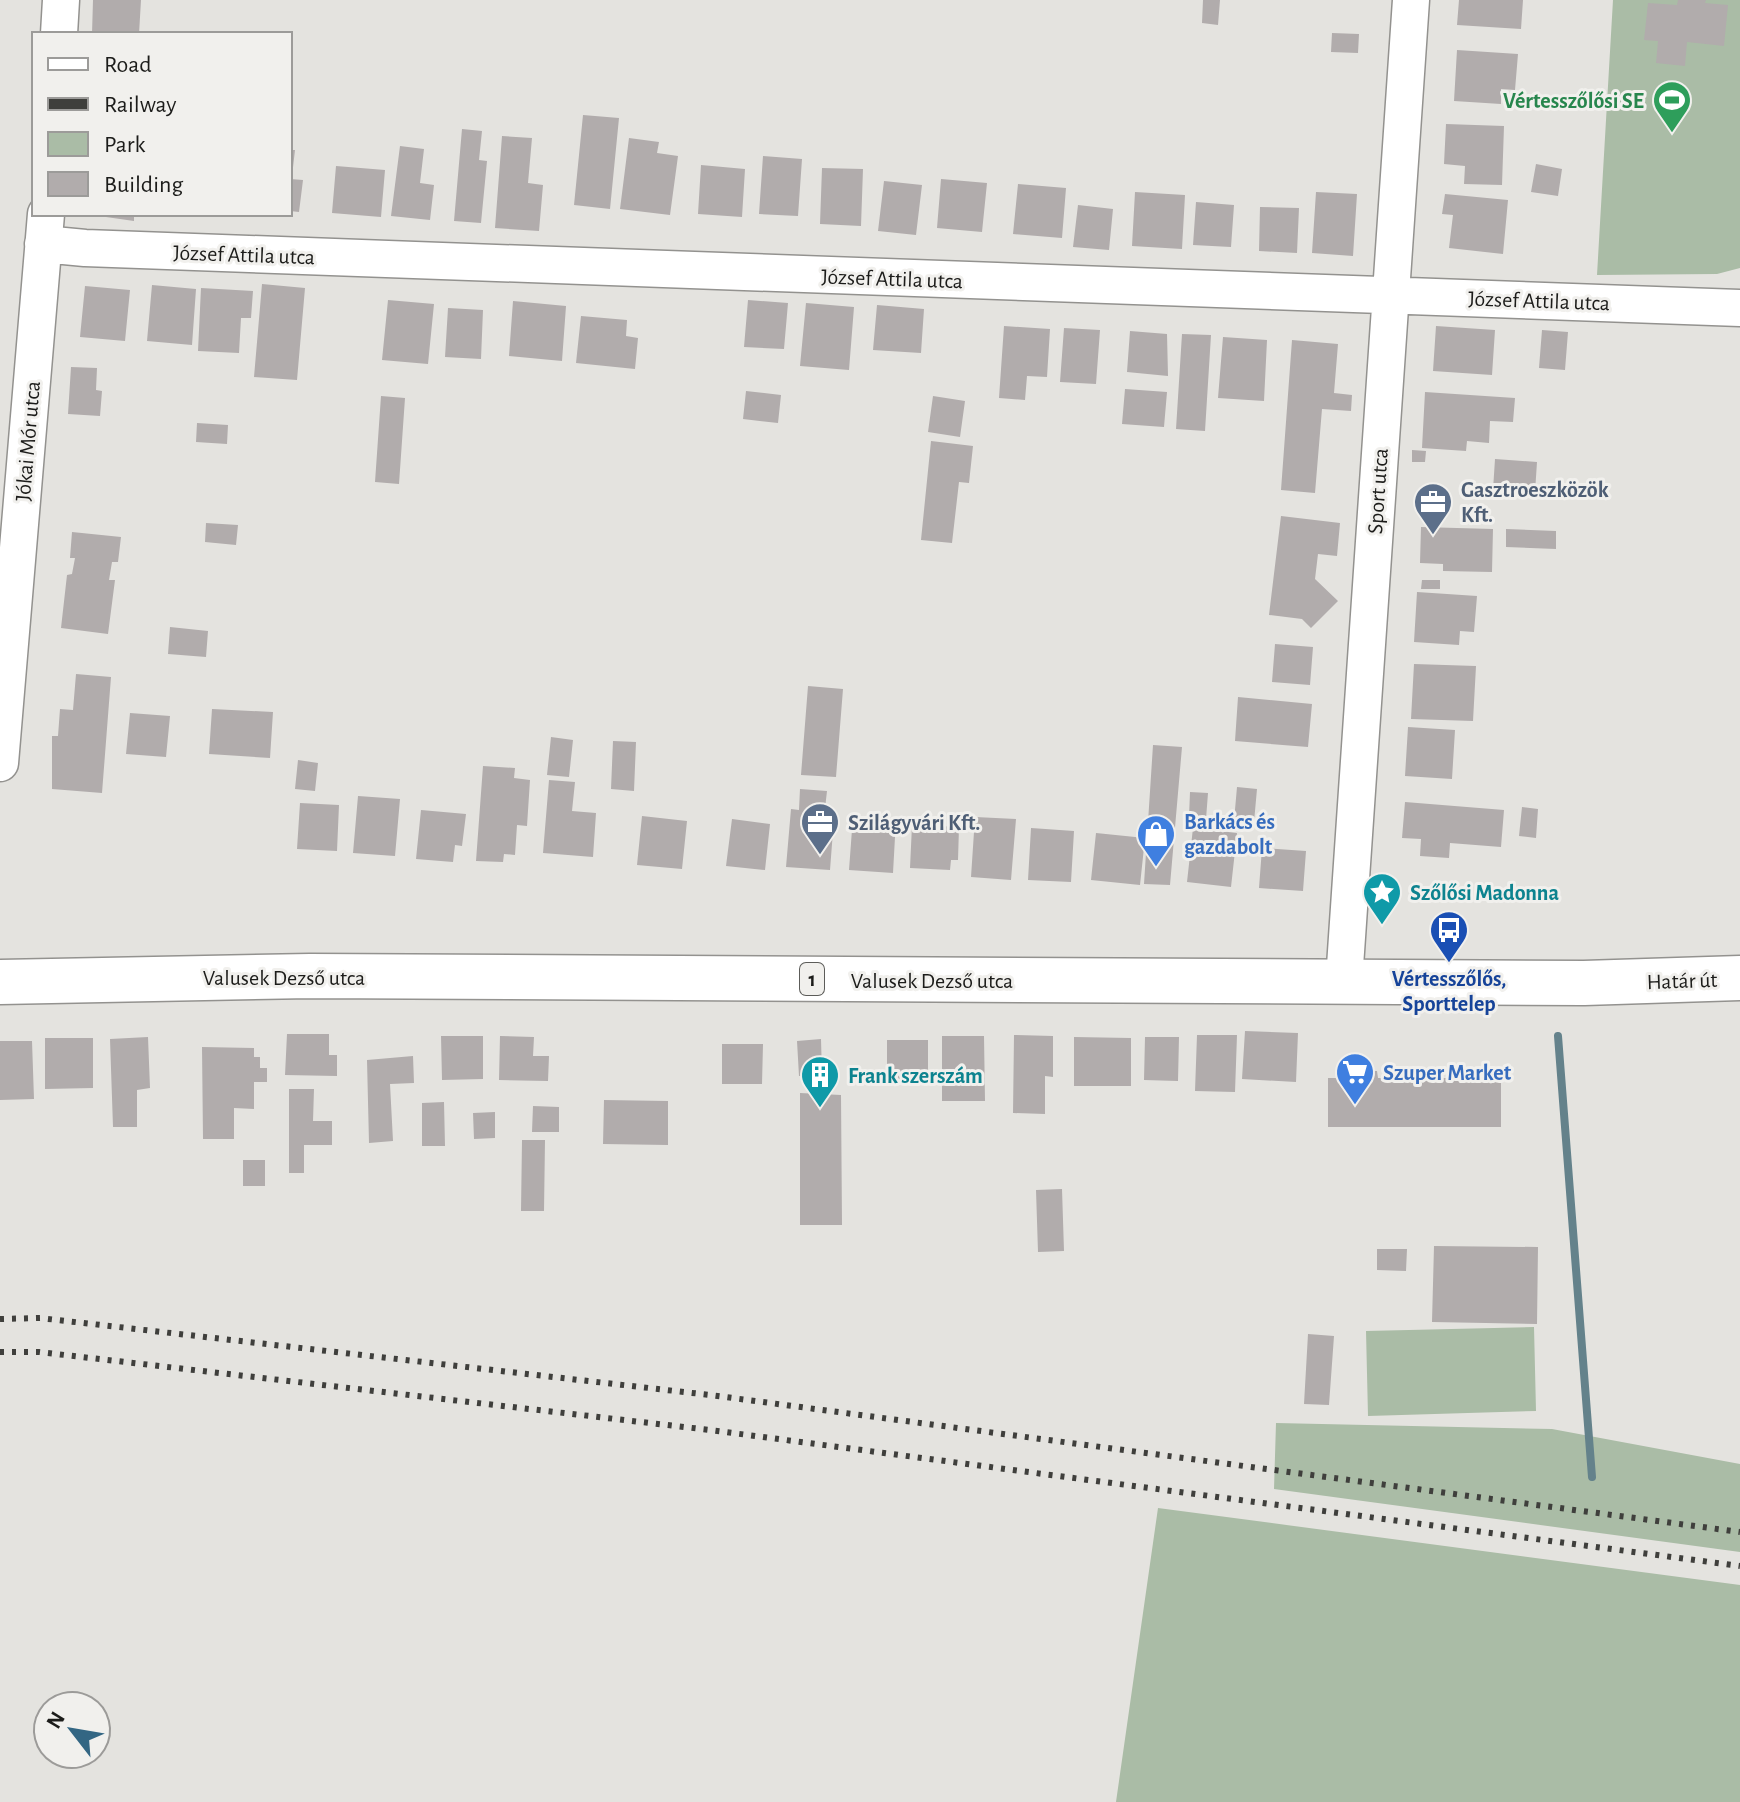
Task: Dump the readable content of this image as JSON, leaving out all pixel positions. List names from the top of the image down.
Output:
{
  "streets": {
    "main road": ["Valusek Dezső utca", "1", "Határ út"],
    "street": ["József Attila utca", "Jókai Mór utca", "Sport utca"]
  },
  "crossings": [
    ["József Attila utca", "Jókai Mór utca"],
    ["József Attila utca", "Sport utca"],
    ["Sport utca", "Valusek Dezső utca"],
    ["Valusek Dezső utca", "Határ út"]
  ],
  "places": {
    "sports": ["Vértesszőlősi SE"],
    "office": ["Gasztroeszközök Kft.", "Szilágyvári Kft."],
    "shop": ["Barkács és gazdabolt"],
    "place": ["Szőlősi Madonna"],
    "bus stop": ["Vértesszőlős, Sporttelep"],
    "supermarket": ["Szuper Market"],
    "building": ["Frank szerszám"]
  },
  "legend": [
    "Road",
    "Railway",
    "Park",
    "Building"
  ],
  "north": "top left"
}
